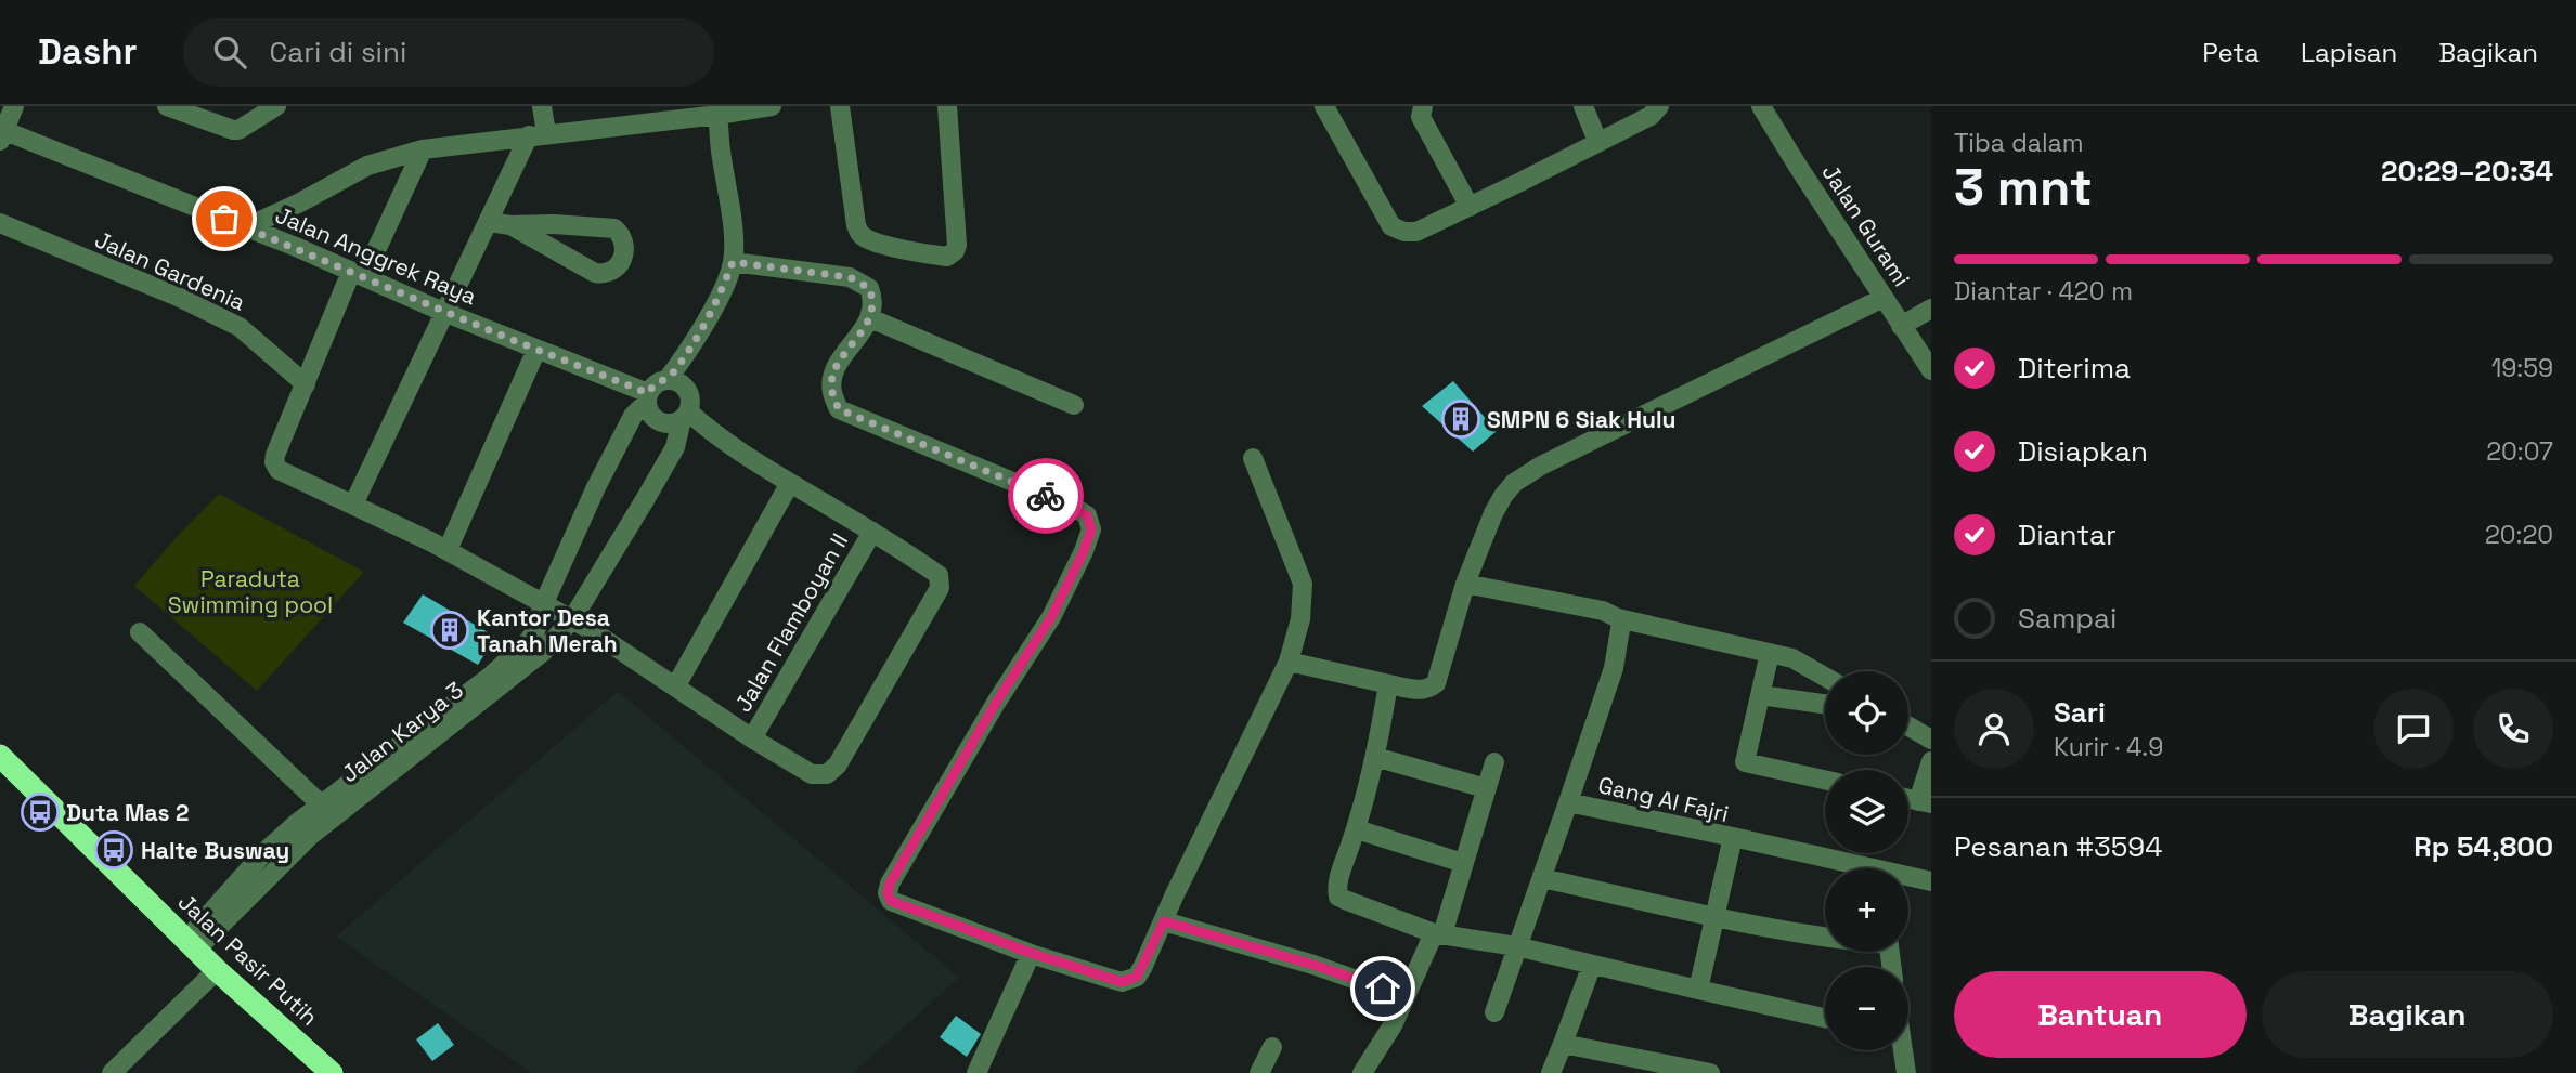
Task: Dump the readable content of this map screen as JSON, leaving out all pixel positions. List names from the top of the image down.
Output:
{
  "streets": {
    "highway": ["Jalan Pasir Putih"],
    "street": [
      "Jalan Gurami",
      "Jalan Anggrek Raya",
      "Jalan Gardenia",
      "Jalan Flamboyan II",
      "Jalan Karya 3",
      "Gang Al Fajri"
    ]
  },
  "crossings": [
    ["Jalan Anggrek Raya", "Jalan Karya 3"],
    ["Jalan Karya 3", "Jalan Pasir Putih"]
  ],
  "parks": ["Paraduta Swimming pool"],
  "places": {
    "building": ["SMPN 6 Siak Hulu", "Kantor Desa Tanah Merah"],
    "bus stop": ["Duta Mas 2", "Halte Busway"]
  },
  "page": {
    "header": "Dashr",
    "search": "Cari di sini",
    "nav": ["Peta", "Lapisan", "Bagikan"],
    "heading": ["3 mnt", "Tiba dalam", "20:29–20:34"],
    "panel": [
      "Sari",
      "Kurir · 4.9",
      "Pesanan #3594",
      "Rp 54,800"
    ],
    "bar": "Diantar · 420 m",
    "list": [
      ["Diterima", "19:59"],
      ["Disiapkan", "20:07"],
      ["Diantar", "20:20"],
      "Sampai"
    ],
    "map_buttons": ["+", "−"],
    "buttons": ["Bantuan", "Bagikan"]
  }
}
